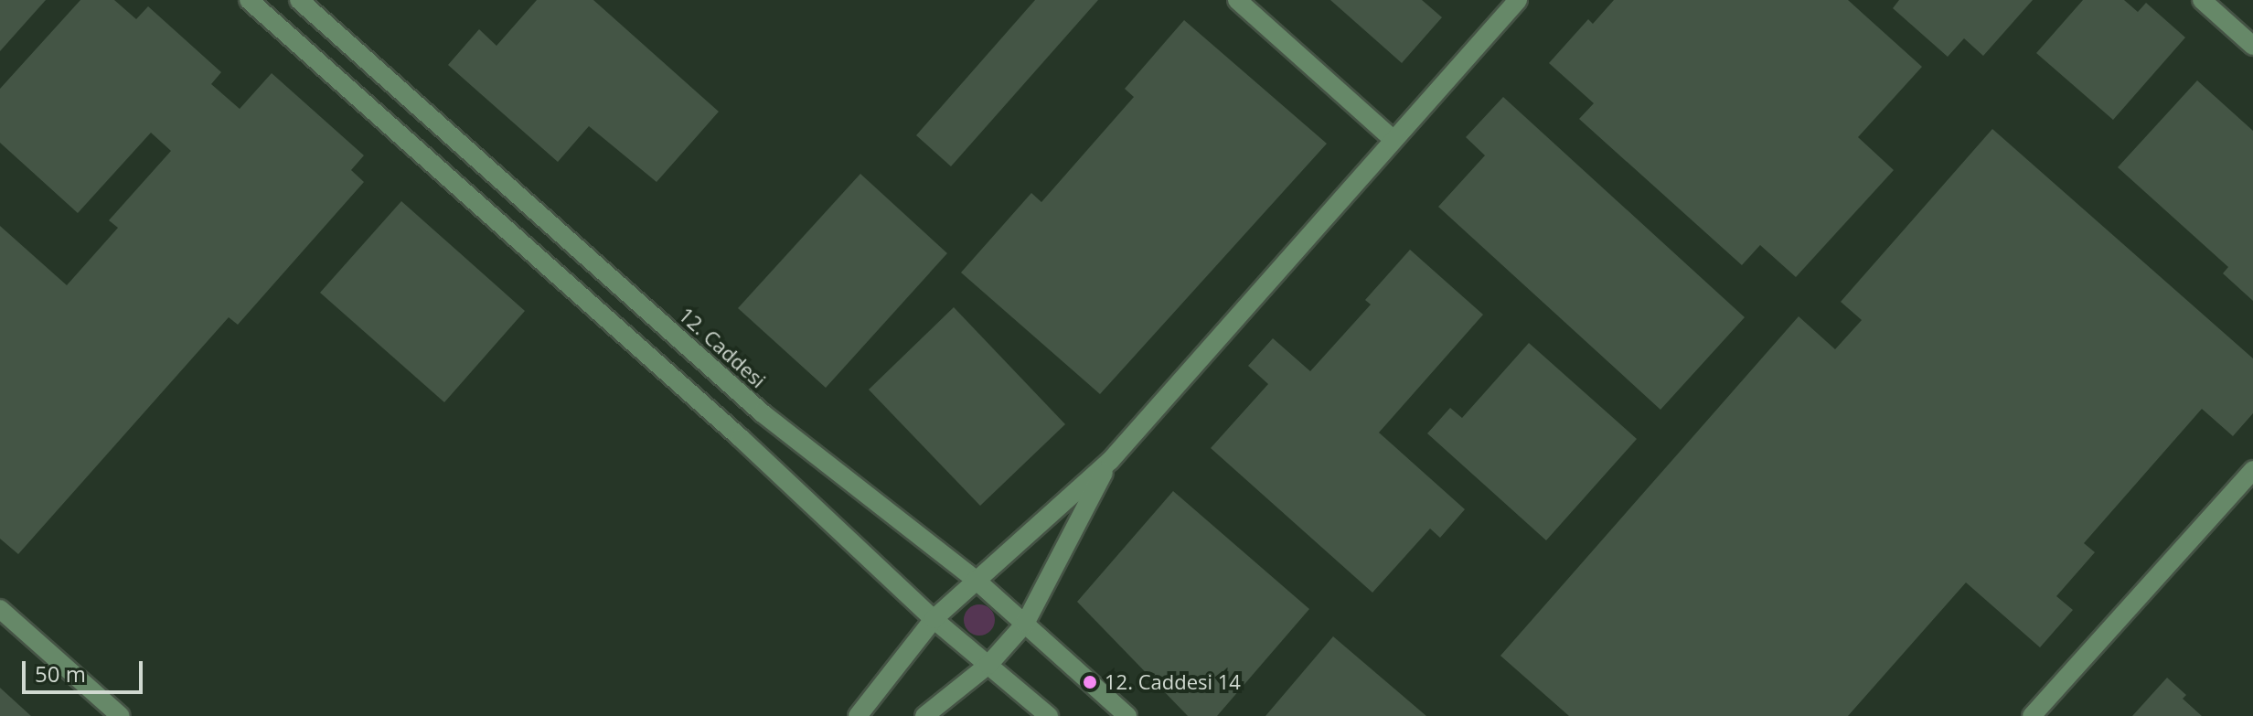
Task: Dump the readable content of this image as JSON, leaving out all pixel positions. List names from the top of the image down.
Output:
{
  "streets": {
    "street": ["12. Caddesi"]
  },
  "places": ["12. Caddesi 14"],
  "scale_bar": "50 m"
}
